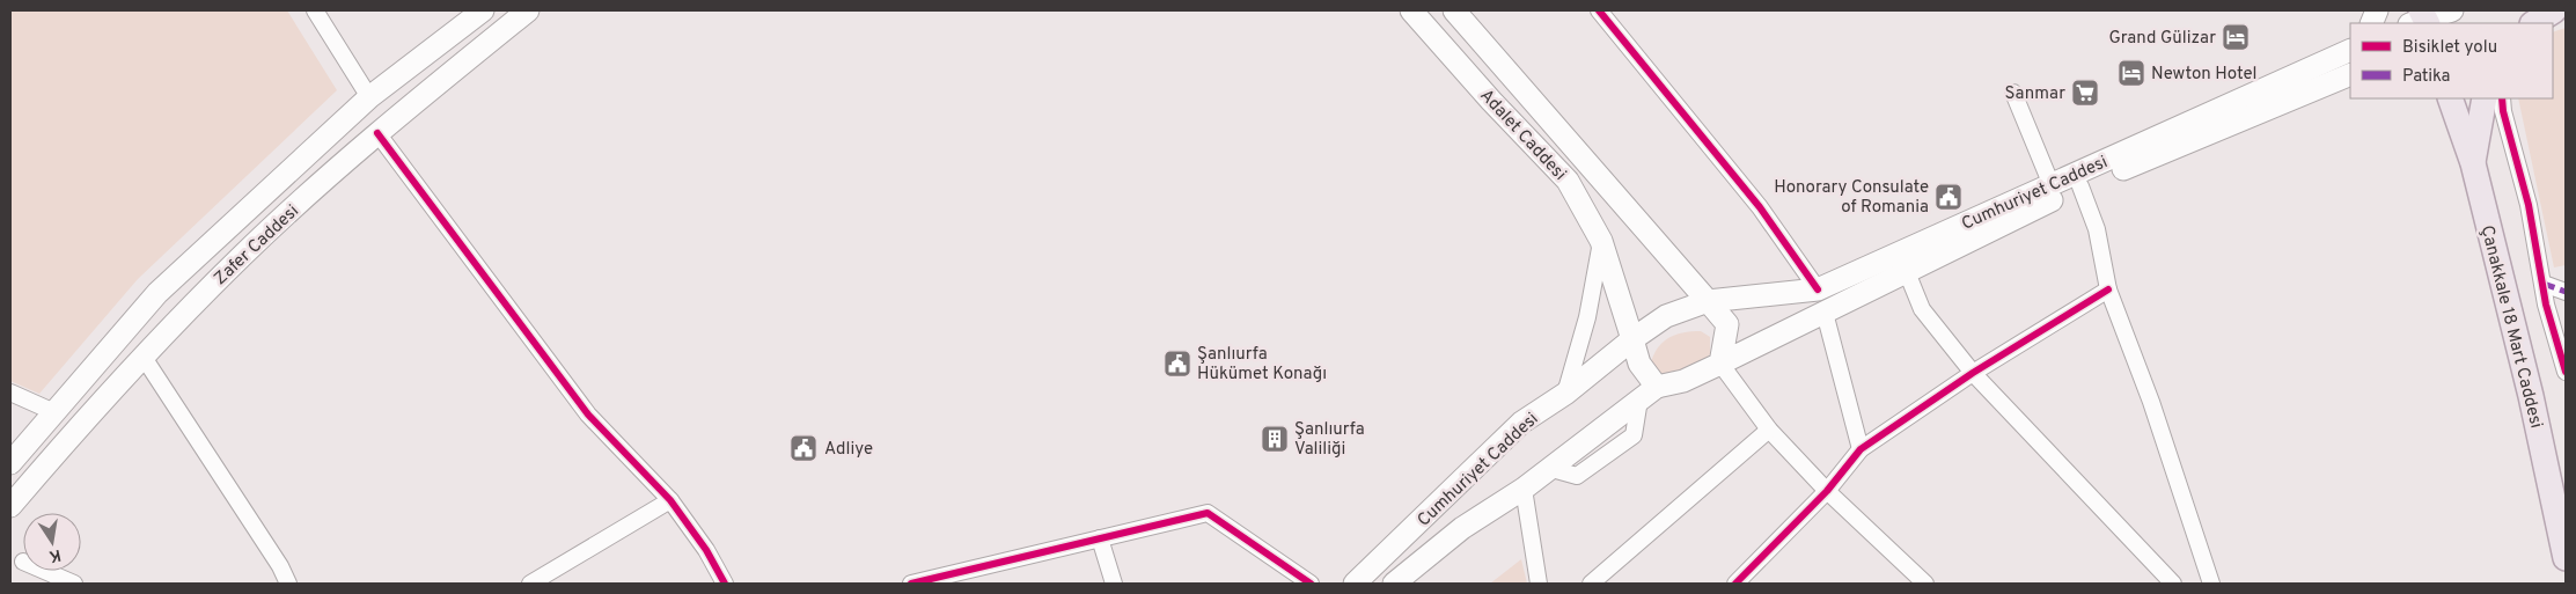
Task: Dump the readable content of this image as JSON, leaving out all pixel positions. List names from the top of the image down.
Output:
{
  "streets": {
    "main road": [
      "Adalet Caddesi",
      "Cumhuriyet Caddesi",
      "Zafer Caddesi",
      "Çanakkale 18 Mart Caddesi"
    ]
  },
  "crossings": [
    ["Adalet Caddesi", "Cumhuriyet Caddesi"]
  ],
  "places": {
    "hotel": ["Grand Gülizar", "Newton Hotel"],
    "supermarket": ["Sanmar"],
    "public building": ["Honorary Consulate of Romania", "Şanlıurfa Hükümet Konağı", "Adliye"],
    "building": ["Şanlıurfa Valiliği"]
  },
  "legend": ["Bisiklet yolu", "Patika"],
  "north": "bottom"
}
